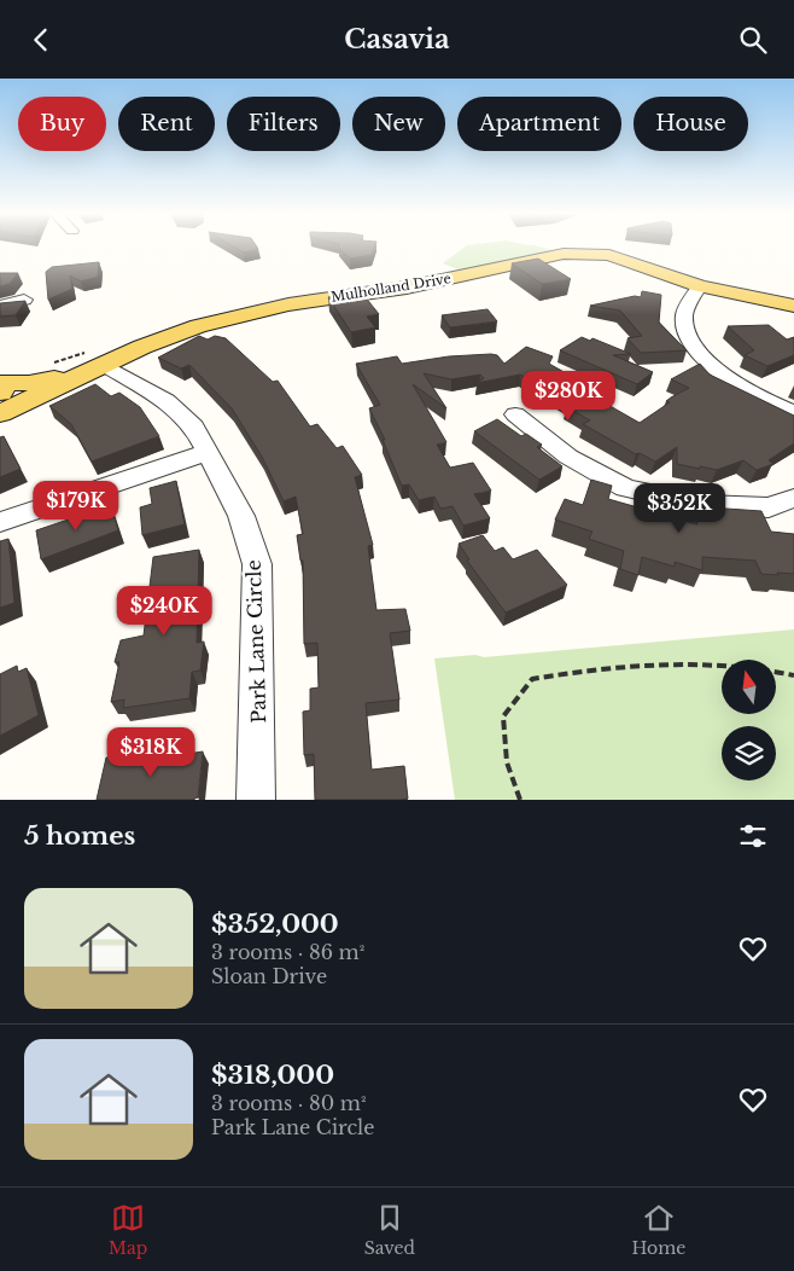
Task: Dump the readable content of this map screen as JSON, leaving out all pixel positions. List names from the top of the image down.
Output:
{
  "streets": {
    "main road": ["Mulholland Drive"],
    "street": ["Park Lane Circle"]
  },
  "crossings": [
    ["Mulholland Drive", "Park Lane Circle"]
  ],
  "north": "top",
  "page": {
    "header": "Casavia",
    "chip": [
      "Buy",
      "Rent",
      "Filters",
      "New",
      "Apartment",
      "House"
    ],
    "price": [
      "$280K",
      "$179K",
      "$352K",
      "$240K",
      "$318K"
    ],
    "heading": "5 homes",
    "list": [
      {
        "name": "$352,000",
        "note": "3 rooms · 86 m² · Sloan Drive"
      },
      {
        "name": "$318,000",
        "note": "3 rooms · 80 m² · Park Lane Circle"
      }
    ],
    "tabs": ["Map", "Saved", "Home"]
  }
}
